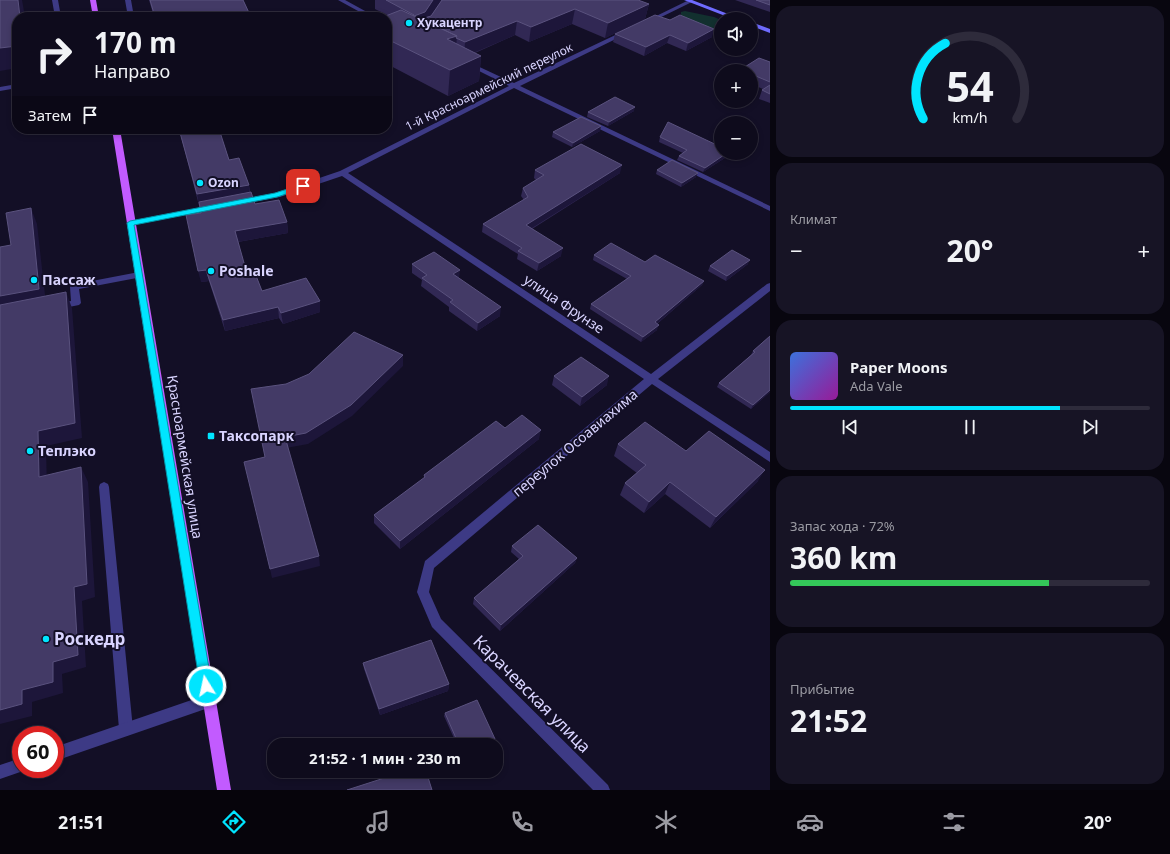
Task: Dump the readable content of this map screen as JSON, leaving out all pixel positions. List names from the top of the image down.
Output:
{
  "streets": {
    "main road": ["Красноармейская улица"],
    "street": [
      "1-й Красноармейский переулок",
      "улица Фрунзе",
      "переулок Осоавиахима",
      "Карачевская улица"
    ]
  },
  "crossings": [
    ["1-й Красноармейский переулок", "улица Фрунзе"],
    ["1-й Красноармейский переулок", "Красноармейская улица"],
    ["улица Фрунзе", "переулок Осоавиахима"],
    ["переулок Осоавиахима", "Карачевская улица"]
  ],
  "places": {
    "other": [
      "Хукацентр",
      "Ozon",
      "Poshale",
      "Пассаж",
      "Теплэко",
      "Роскедр"
    ],
    "transit": ["Таксопарк"]
  },
  "page": {
    "map_buttons": ["+", "−"],
    "turn": ["170 m", "Направо"],
    "then": "Затем",
    "tile": [
      "Климат",
      ["Запас хода · 72%", "360 km"],
      ["Прибытие", "21:52"]
    ],
    "heat": ["−", "20°", "+"],
    "song": ["Paper Moons", "Ada Vale"],
    "limit": "60",
    "trip": "21:52 · 1 мин · 230 m",
    "tabs": ["21:51", "20°"],
    "gauge": ["54", "km/h"]
  }
}
